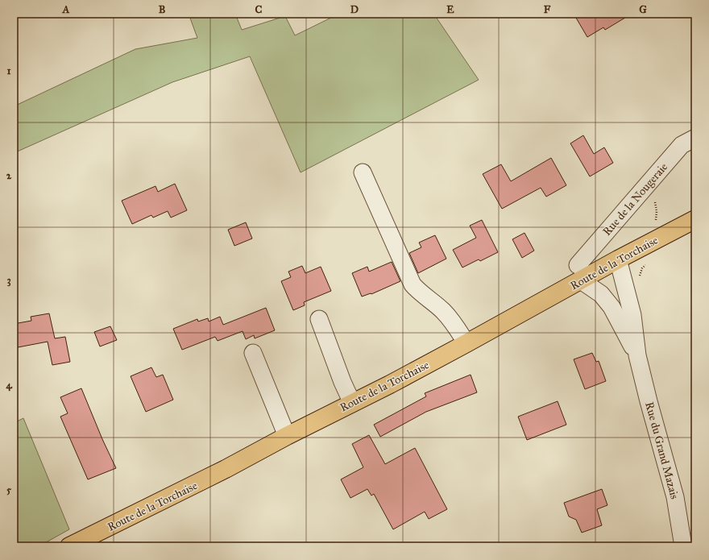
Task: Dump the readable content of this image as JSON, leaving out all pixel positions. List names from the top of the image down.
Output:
{
  "streets": {
    "main road": ["Route de la Torchaise"],
    "street": ["Rue de la Nougeraie", "Rue du Grand Mazais"]
  },
  "crossings": [
    ["Rue de la Nougeraie", "Route de la Torchaise"],
    ["Rue de la Nougeraie", "Rue du Grand Mazais"],
    ["Route de la Torchaise", "Rue du Grand Mazais"]
  ],
  "grid": {
    "columns": [
      "A",
      "B",
      "C",
      "D",
      "E",
      "F",
      "G"
    ],
    "rows": [
      "1",
      "2",
      "3",
      "4",
      "5"
    ]
  }
}
